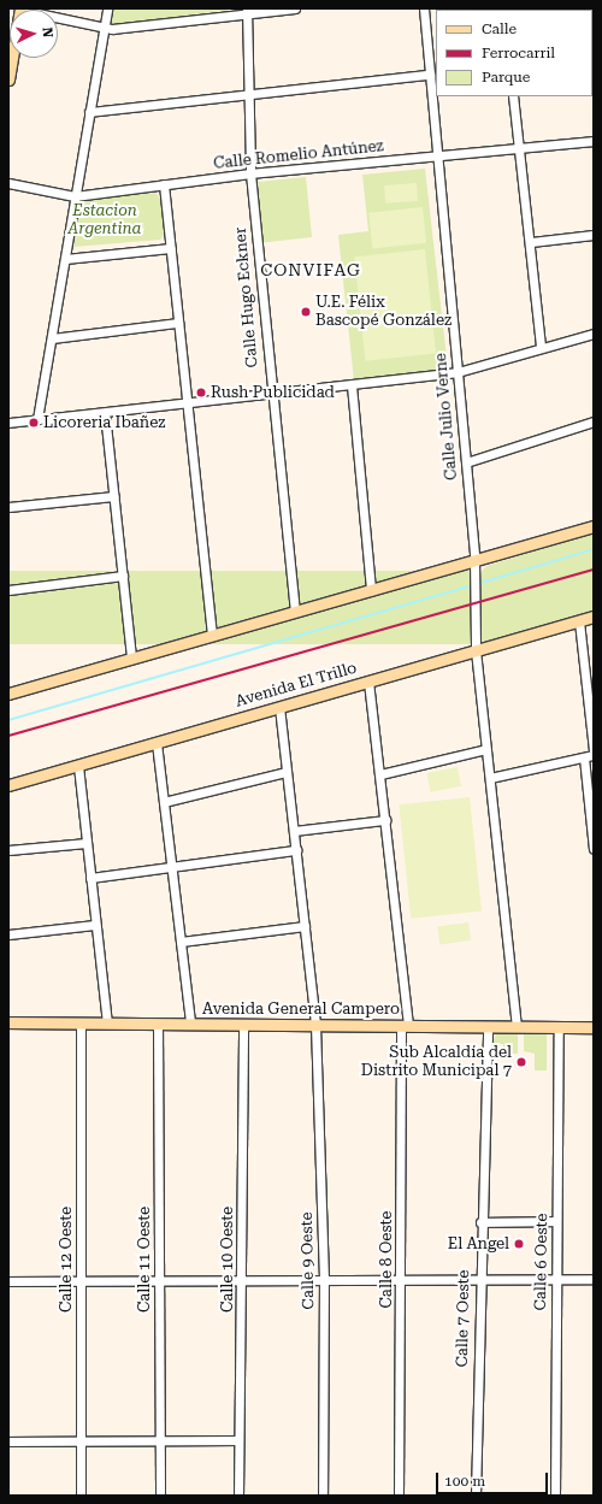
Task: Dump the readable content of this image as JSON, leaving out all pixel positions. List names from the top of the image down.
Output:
{
  "streets": {
    "main road": ["Avenida El Trillo", "Avenida General Campero"],
    "street": [
      "Calle Romelio Antúnez",
      "Calle Hugo Eckner",
      "Calle Julio Verne",
      "Calle 12 Oeste",
      "Calle 11 Oeste",
      "Calle 10 Oeste",
      "Calle 8 Oeste",
      "Calle 9 Oeste",
      "Calle 6 Oeste",
      "Calle 7 Oeste"
    ]
  },
  "crossings": [
    ["Calle Romelio Antúnez", "Calle Hugo Eckner"],
    ["Calle Romelio Antúnez", "Calle Julio Verne"],
    ["Calle Julio Verne", "Avenida El Trillo"],
    ["Calle Julio Verne", "Avenida General Campero"],
    ["Avenida El Trillo", "Calle 8 Oeste"],
    ["Avenida El Trillo", "Calle 9 Oeste"],
    ["Avenida General Campero", "Calle 12 Oeste"],
    ["Avenida General Campero", "Calle 11 Oeste"],
    ["Avenida General Campero", "Calle 10 Oeste"],
    ["Avenida General Campero", "Calle 8 Oeste"],
    ["Avenida General Campero", "Calle 9 Oeste"],
    ["Avenida General Campero", "Calle 6 Oeste"],
    ["Avenida General Campero", "Calle 7 Oeste"]
  ],
  "districts": ["CONVIFAG"],
  "parks": ["Estacion Argentina"],
  "places": [
    "U.E. Félix Bascopé González",
    "Rush Publicidad",
    "Licoreria Ibañez",
    "Sub Alcaldía del Distrito Municipal 7",
    "El Angel"
  ],
  "legend": ["Calle", "Ferrocarril", "Parque"],
  "scale_bar": "100 m",
  "north": "right"
}
